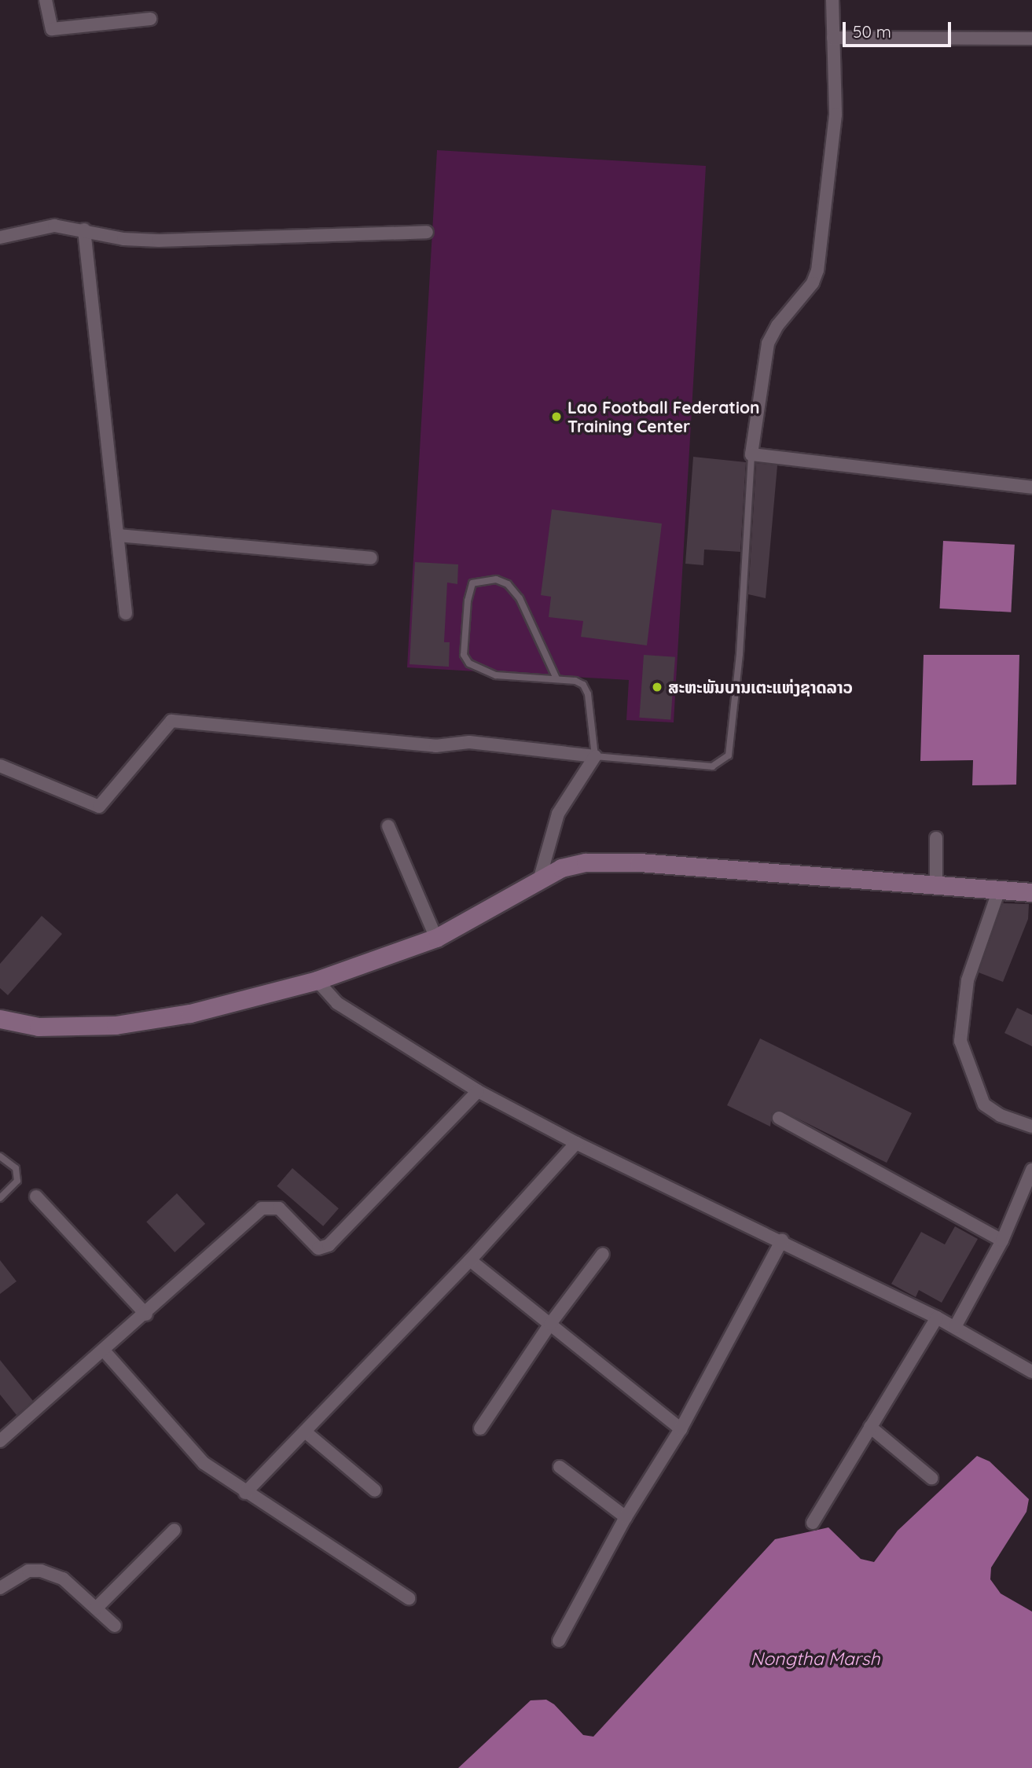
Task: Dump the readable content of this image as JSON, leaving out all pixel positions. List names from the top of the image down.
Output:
{
  "water": ["Nongtha Marsh"],
  "places": ["Lao Football Federation Training Center", "ສະຫະພັນບານເຕະແຫ່ງຊາດລາວ"],
  "scale_bar": "50 m"
}
